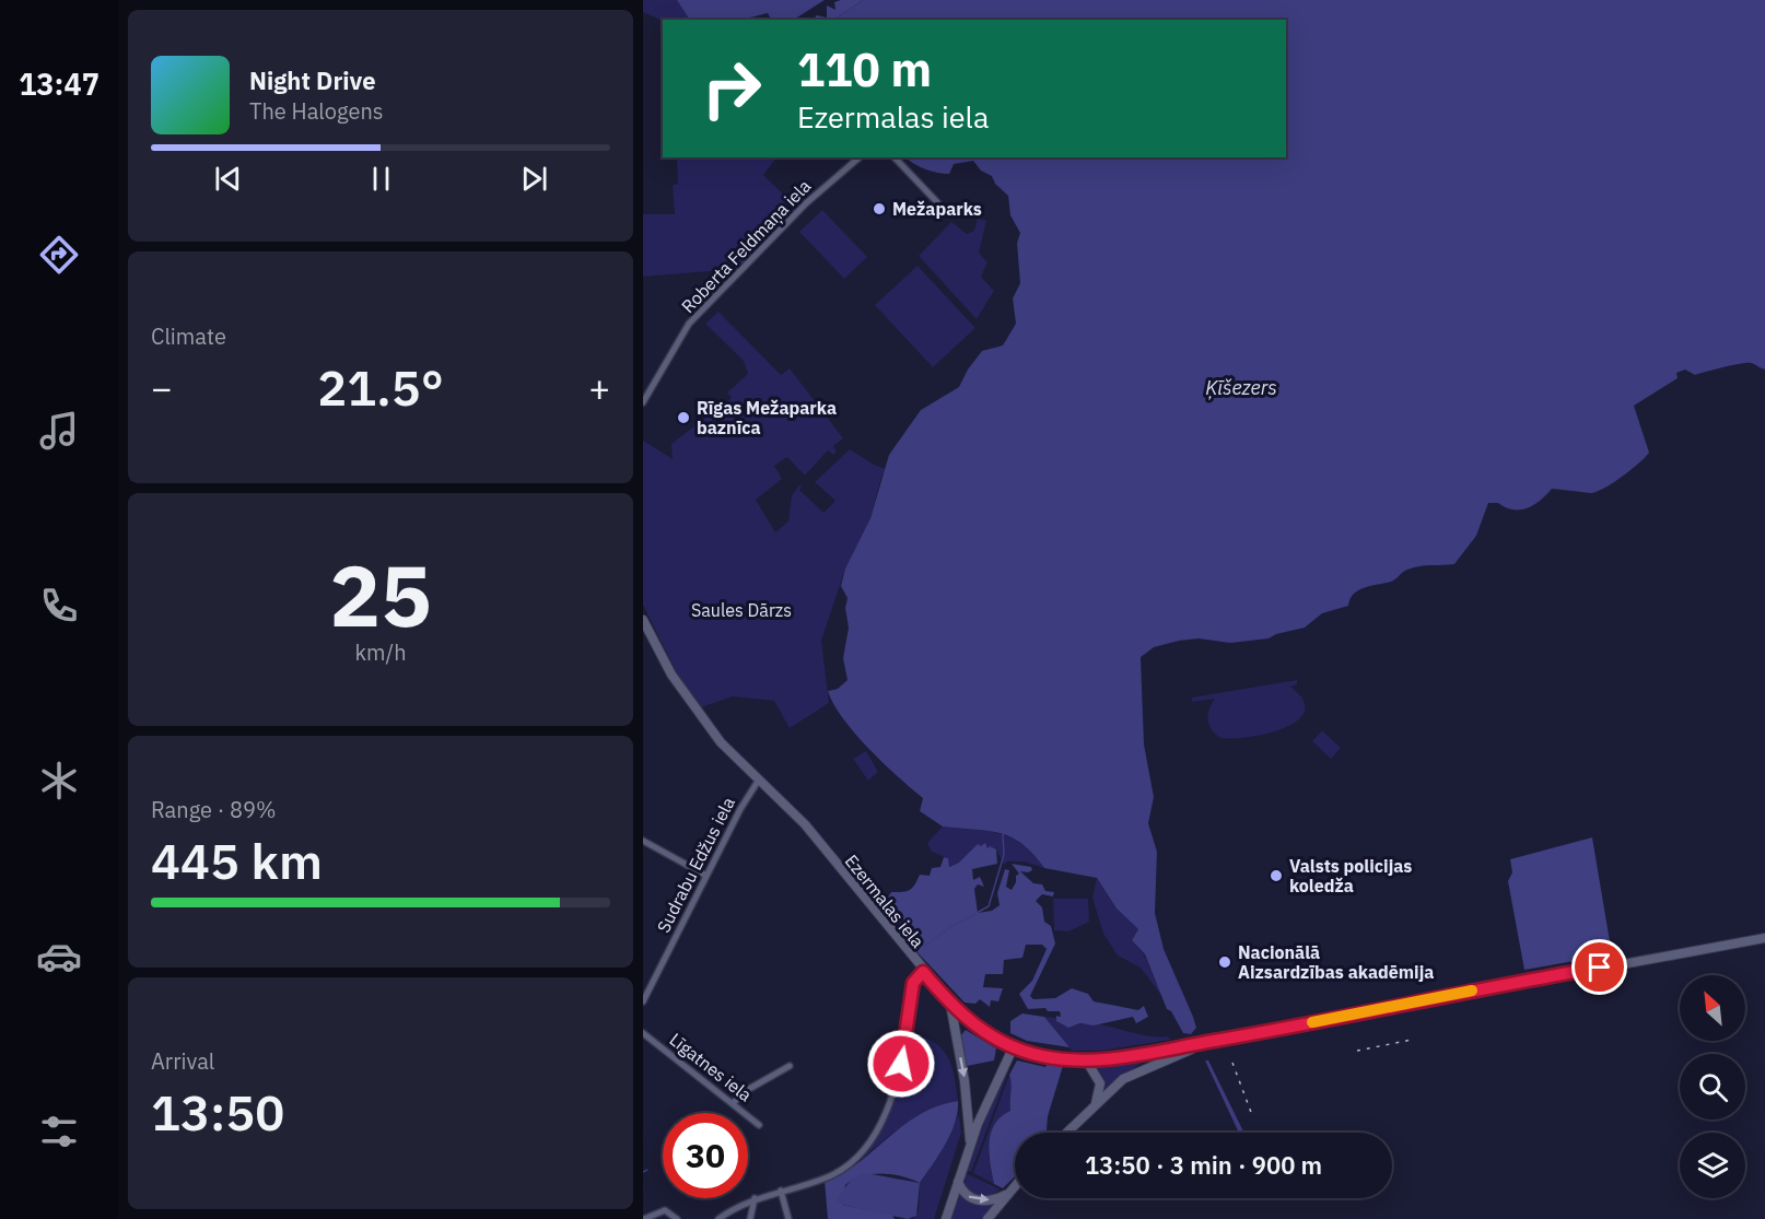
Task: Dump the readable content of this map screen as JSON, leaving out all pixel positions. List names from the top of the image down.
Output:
{
  "streets": {
    "street": [
      "Roberta Feldmaņa iela",
      "Sudrabu Edžus iela",
      "Ezermalas iela",
      "Līgatnes iela"
    ]
  },
  "crossings": [
    ["Sudrabu Edžus iela", "Ezermalas iela"]
  ],
  "water": ["Ķīšezers"],
  "parks": ["Saules Dārzs"],
  "places": [
    "Mežaparks",
    "Rīgas Mežaparka baznīca",
    "Valsts policijas koledža",
    "Nacionālā Aizsardzības akadēmija"
  ],
  "north": "top left",
  "page": {
    "tabs": "13:47",
    "turn": ["110 m", "Ezermalas iela"],
    "song": ["Night Drive", "The Halogens"],
    "tile": [
      "Climate",
      ["25", "km/h"],
      ["Range · 89%", "445 km"],
      ["Arrival", "13:50"]
    ],
    "heat": ["−", "21.5°", "+"],
    "limit": "30",
    "trip": "13:50 · 3 min · 900 m"
  }
}
